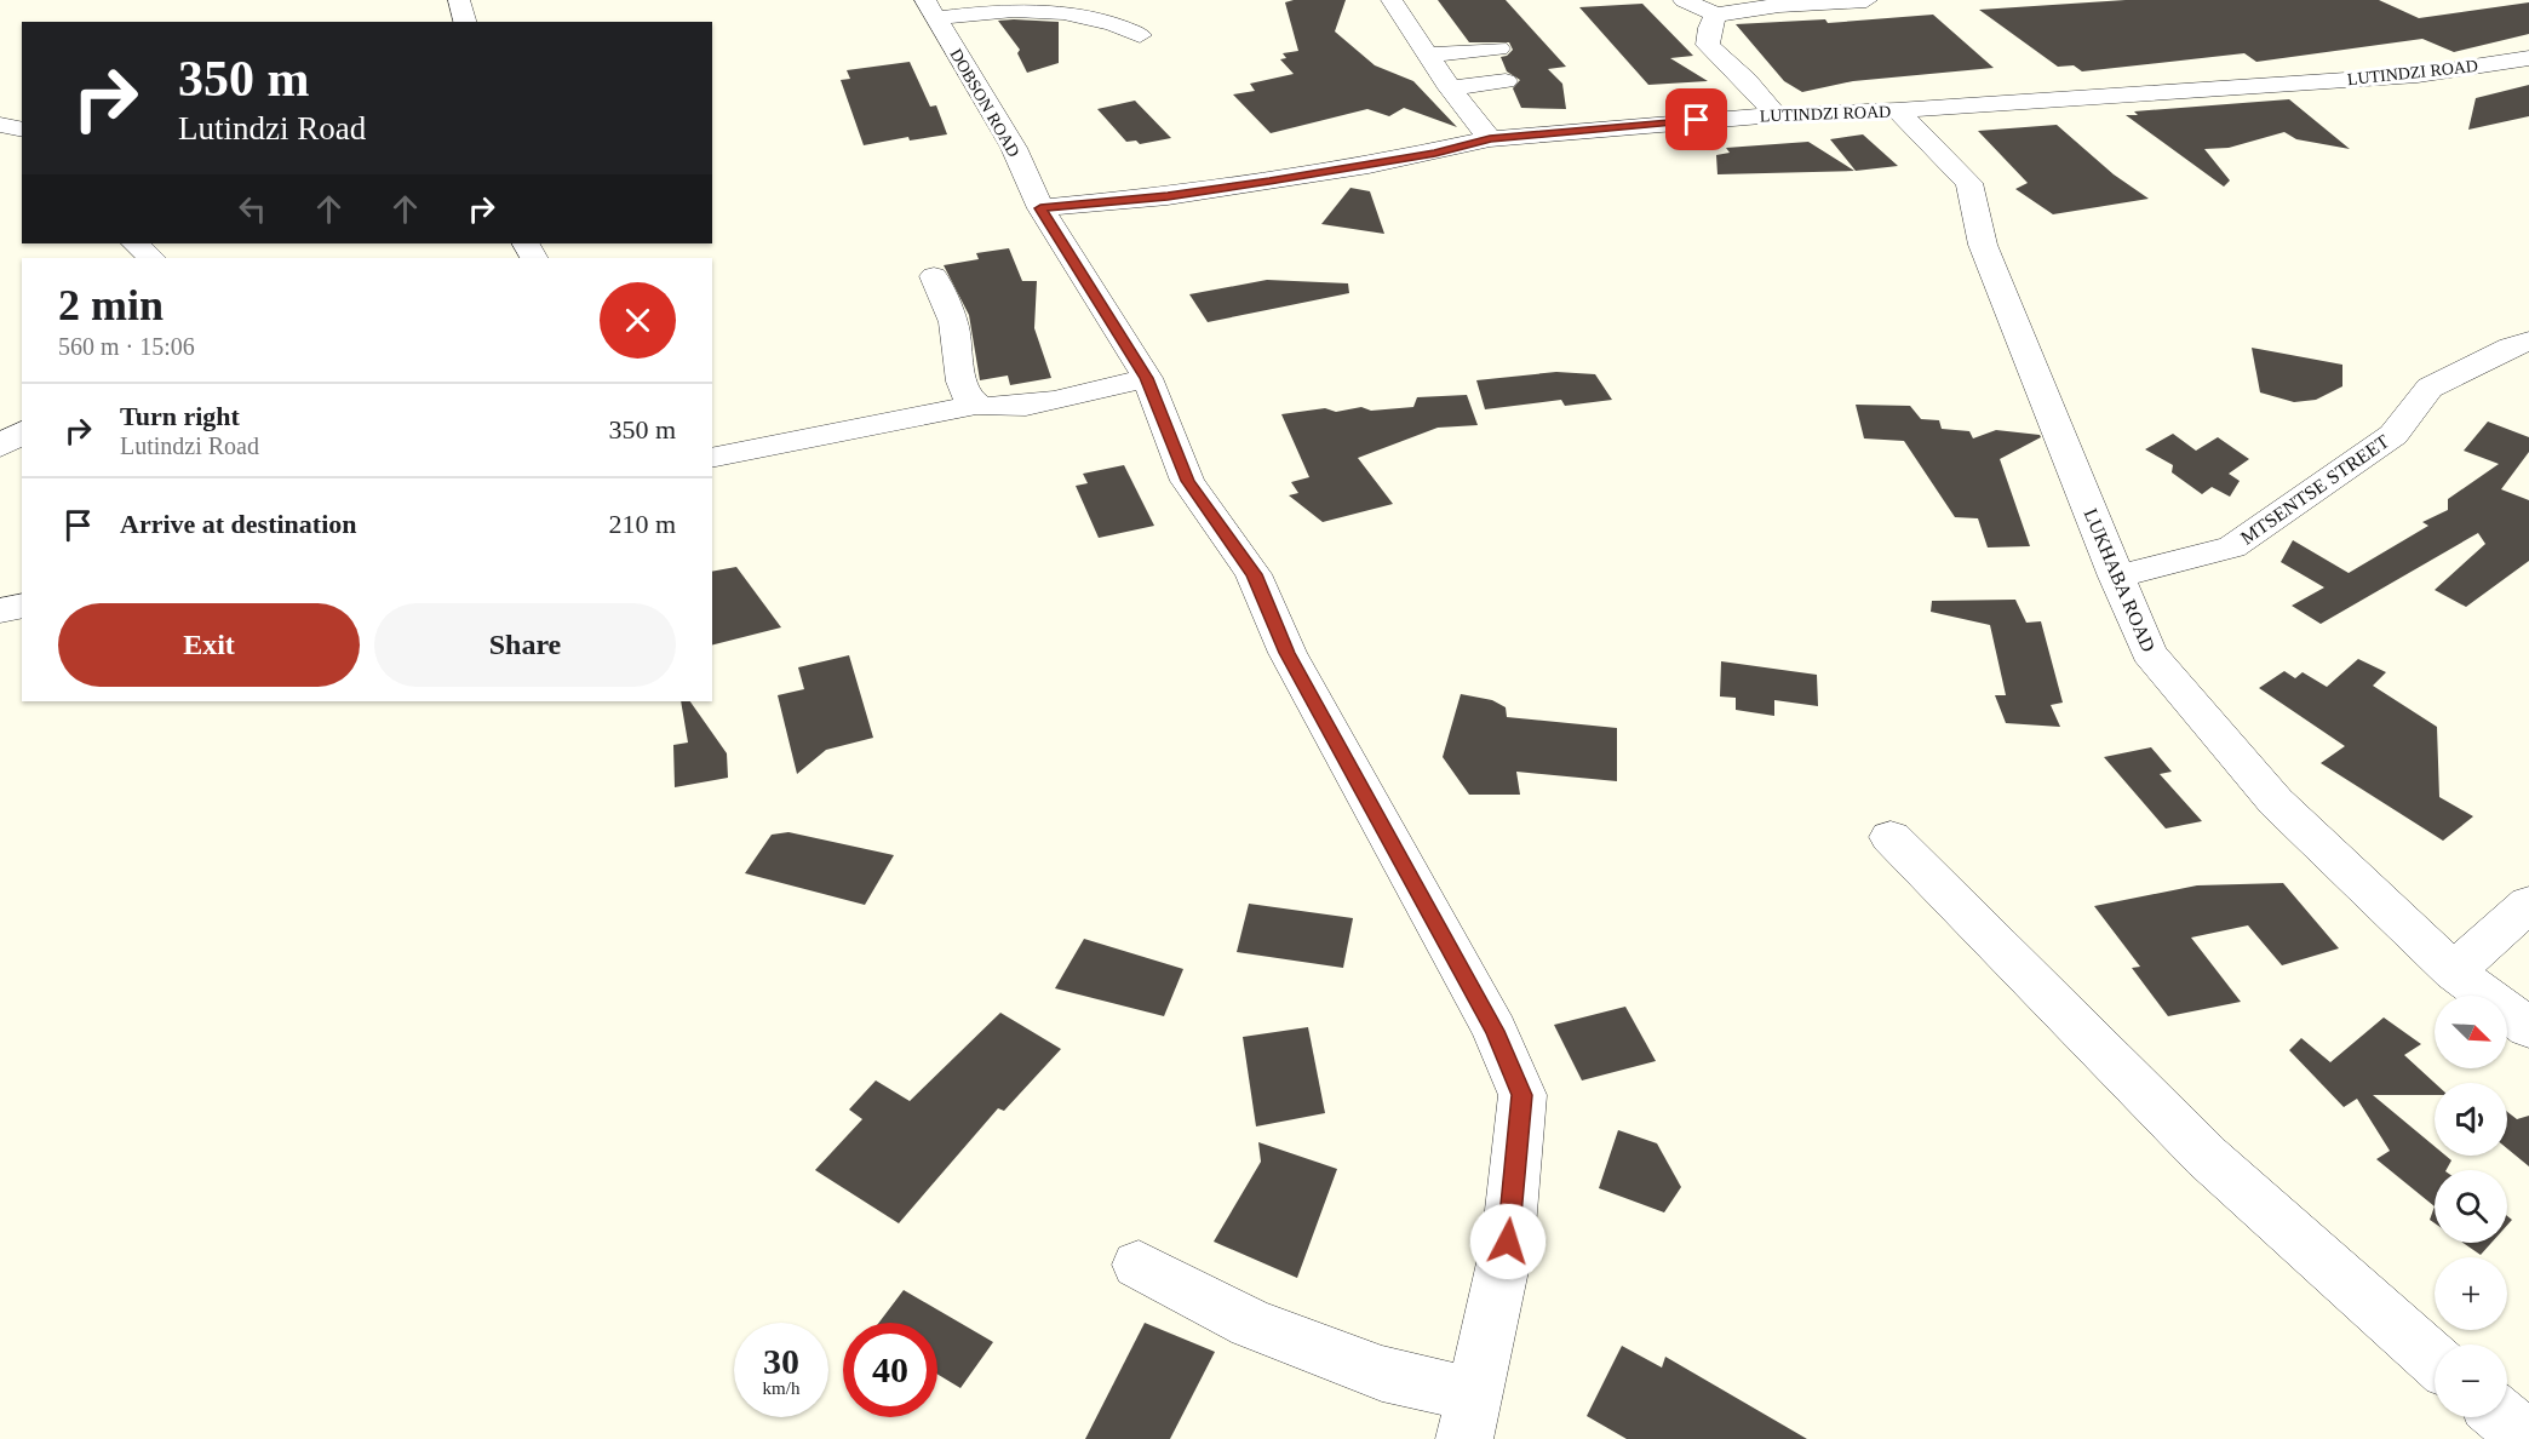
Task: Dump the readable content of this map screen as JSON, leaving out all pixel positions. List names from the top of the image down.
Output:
{
  "streets": {
    "street": [
      "LUTINDZI ROAD",
      "DOBSON ROAD",
      "MTSENTSE STREET",
      "LUKHABA ROAD"
    ]
  },
  "crossings": [
    ["LUTINDZI ROAD", "DOBSON ROAD"],
    ["LUTINDZI ROAD", "LUKHABA ROAD"],
    ["MTSENTSE STREET", "LUKHABA ROAD"]
  ],
  "north": "bottom right",
  "page": {
    "turn": ["350 m", "Lutindzi Road"],
    "heading": ["2 min", "560 m · 15:06"],
    "list": [
      {
        "name": "Turn right",
        "note": "Lutindzi Road",
        "value": "350 m"
      },
      {
        "name": "Arrive at destination",
        "value": "210 m"
      }
    ],
    "buttons": ["Exit", "Share"],
    "map_buttons": ["+", "−"],
    "speed": "30 km/h",
    "limit": "40"
  }
}
